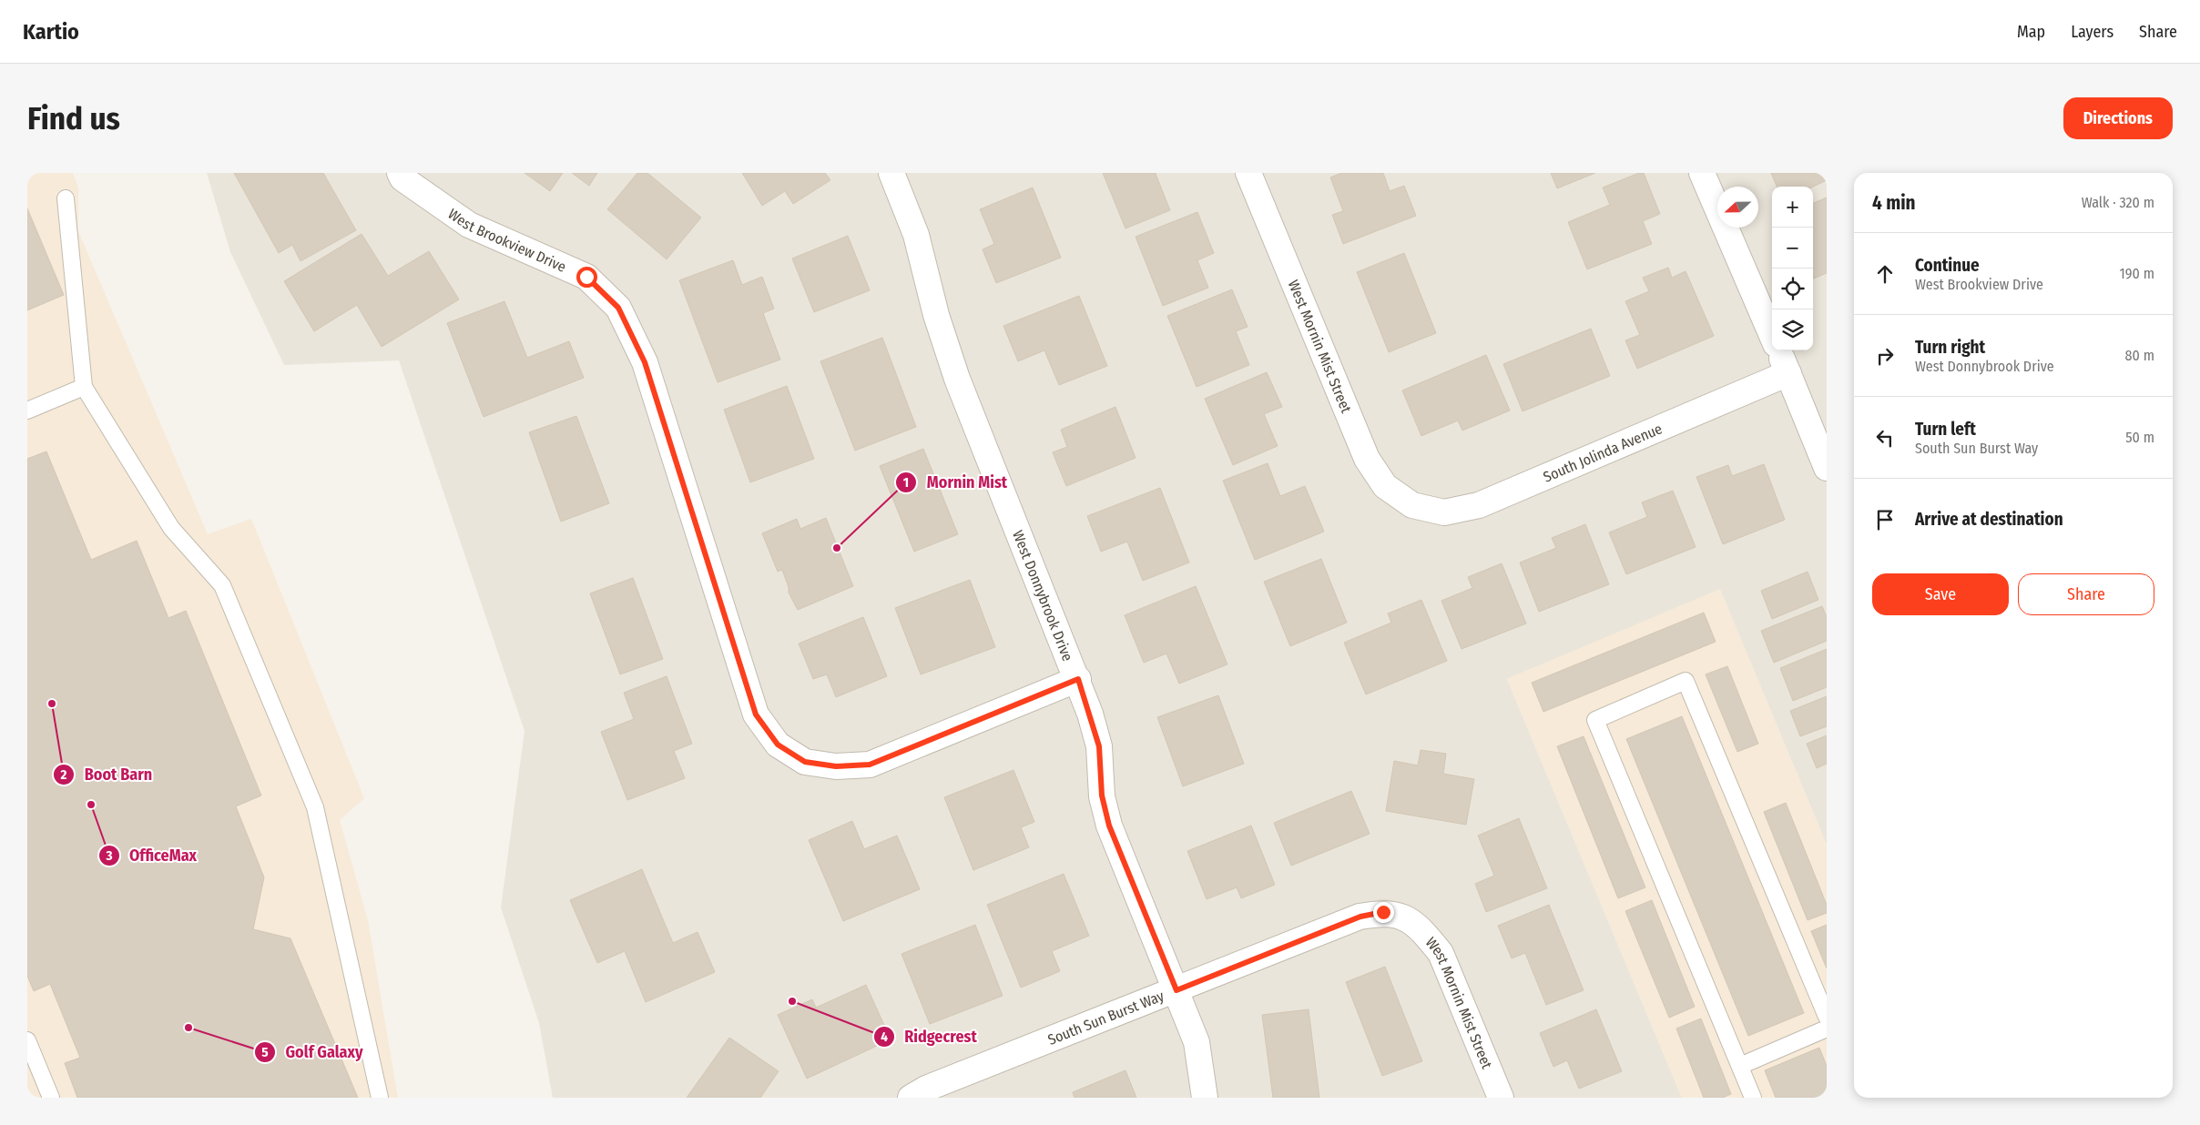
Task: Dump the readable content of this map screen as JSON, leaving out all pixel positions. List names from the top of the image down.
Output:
{
  "streets": {
    "street": [
      "West Brookview Drive",
      "West Mornin Mist Street",
      "South Jolinda Avenue",
      "West Donnybrook Drive",
      "South Sun Burst Way"
    ]
  },
  "crossings": [
    ["West Brookview Drive", "West Donnybrook Drive"],
    ["West Mornin Mist Street", "South Jolinda Avenue"],
    ["West Mornin Mist Street", "South Sun Burst Way"],
    ["West Donnybrook Drive", "South Sun Burst Way"]
  ],
  "places": [
    "Mornin Mist",
    "Boot Barn",
    "OfficeMax",
    "Ridgecrest",
    "Golf Galaxy"
  ],
  "north": "left",
  "page": {
    "header": "Kartio",
    "nav": ["Map", "Layers", "Share"],
    "buttons": [
      "Directions",
      ["Save", "Share"]
    ],
    "title": "Find us",
    "heading": ["4 min", "Walk · 320 m"],
    "map_buttons": ["+", "−"],
    "list": [
      ["Continue", "West Brookview Drive", "190 m"],
      ["Turn right", "West Donnybrook Drive", "80 m"],
      ["Turn left", "South Sun Burst Way", "50 m"],
      "Arrive at destination"
    ]
  }
}
